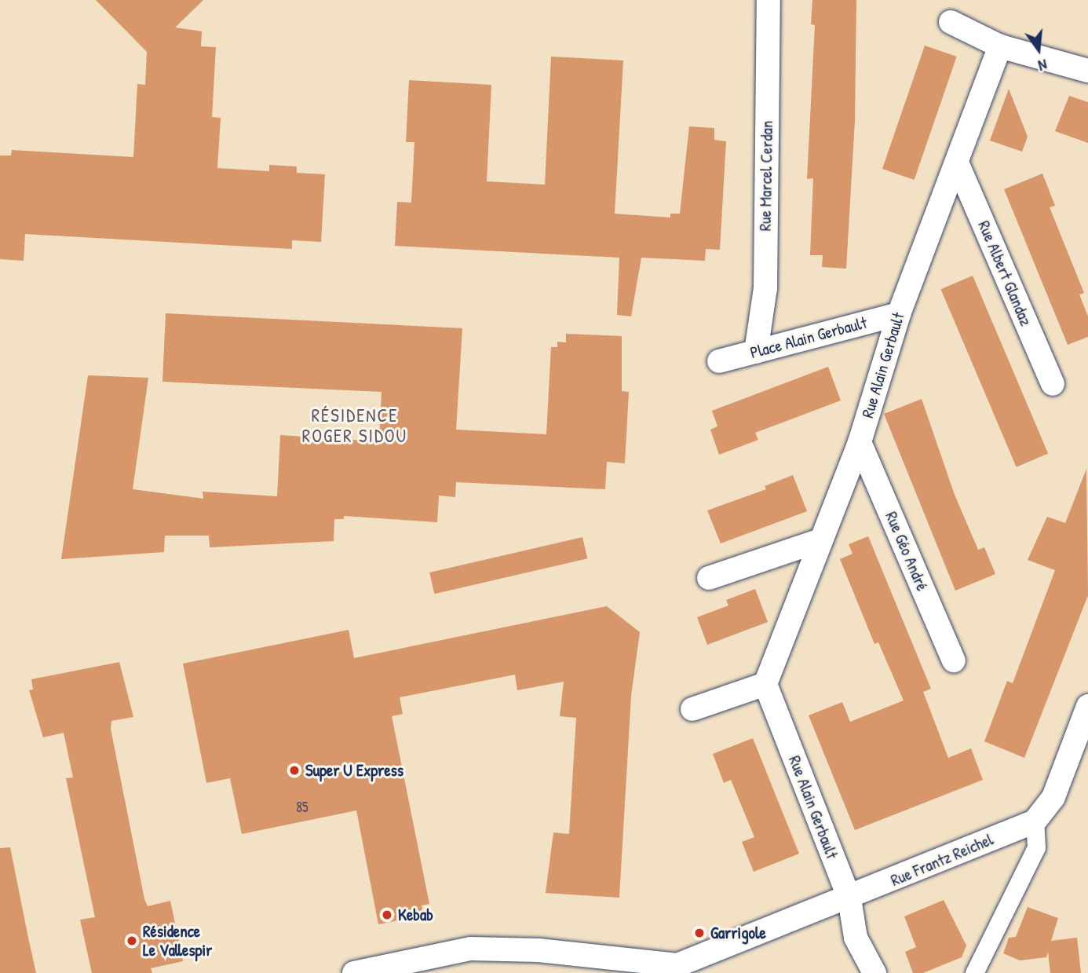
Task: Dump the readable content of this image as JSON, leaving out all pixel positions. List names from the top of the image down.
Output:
{
  "streets": {
    "street": [
      "Rue Marcel Cerdan",
      "Rue Albert Glandaz",
      "Place Alain Gerbault",
      "Rue Alain Gerbault",
      "Rue Géo André",
      "Rue Frantz Reichel"
    ]
  },
  "crossings": [
    ["Rue Marcel Cerdan", "Place Alain Gerbault"],
    ["Rue Albert Glandaz", "Rue Alain Gerbault"],
    ["Place Alain Gerbault", "Rue Alain Gerbault"],
    ["Rue Alain Gerbault", "Rue Géo André"],
    ["Rue Alain Gerbault", "Rue Frantz Reichel"]
  ],
  "districts": ["RÉSIDENCE ROGER SIDOU"],
  "places": [
    "Super U Express",
    "Kebab",
    "Garrigole",
    "Résidence Le Vallespir"
  ],
  "house_numbers": ["85"],
  "north": "bottom"
}
